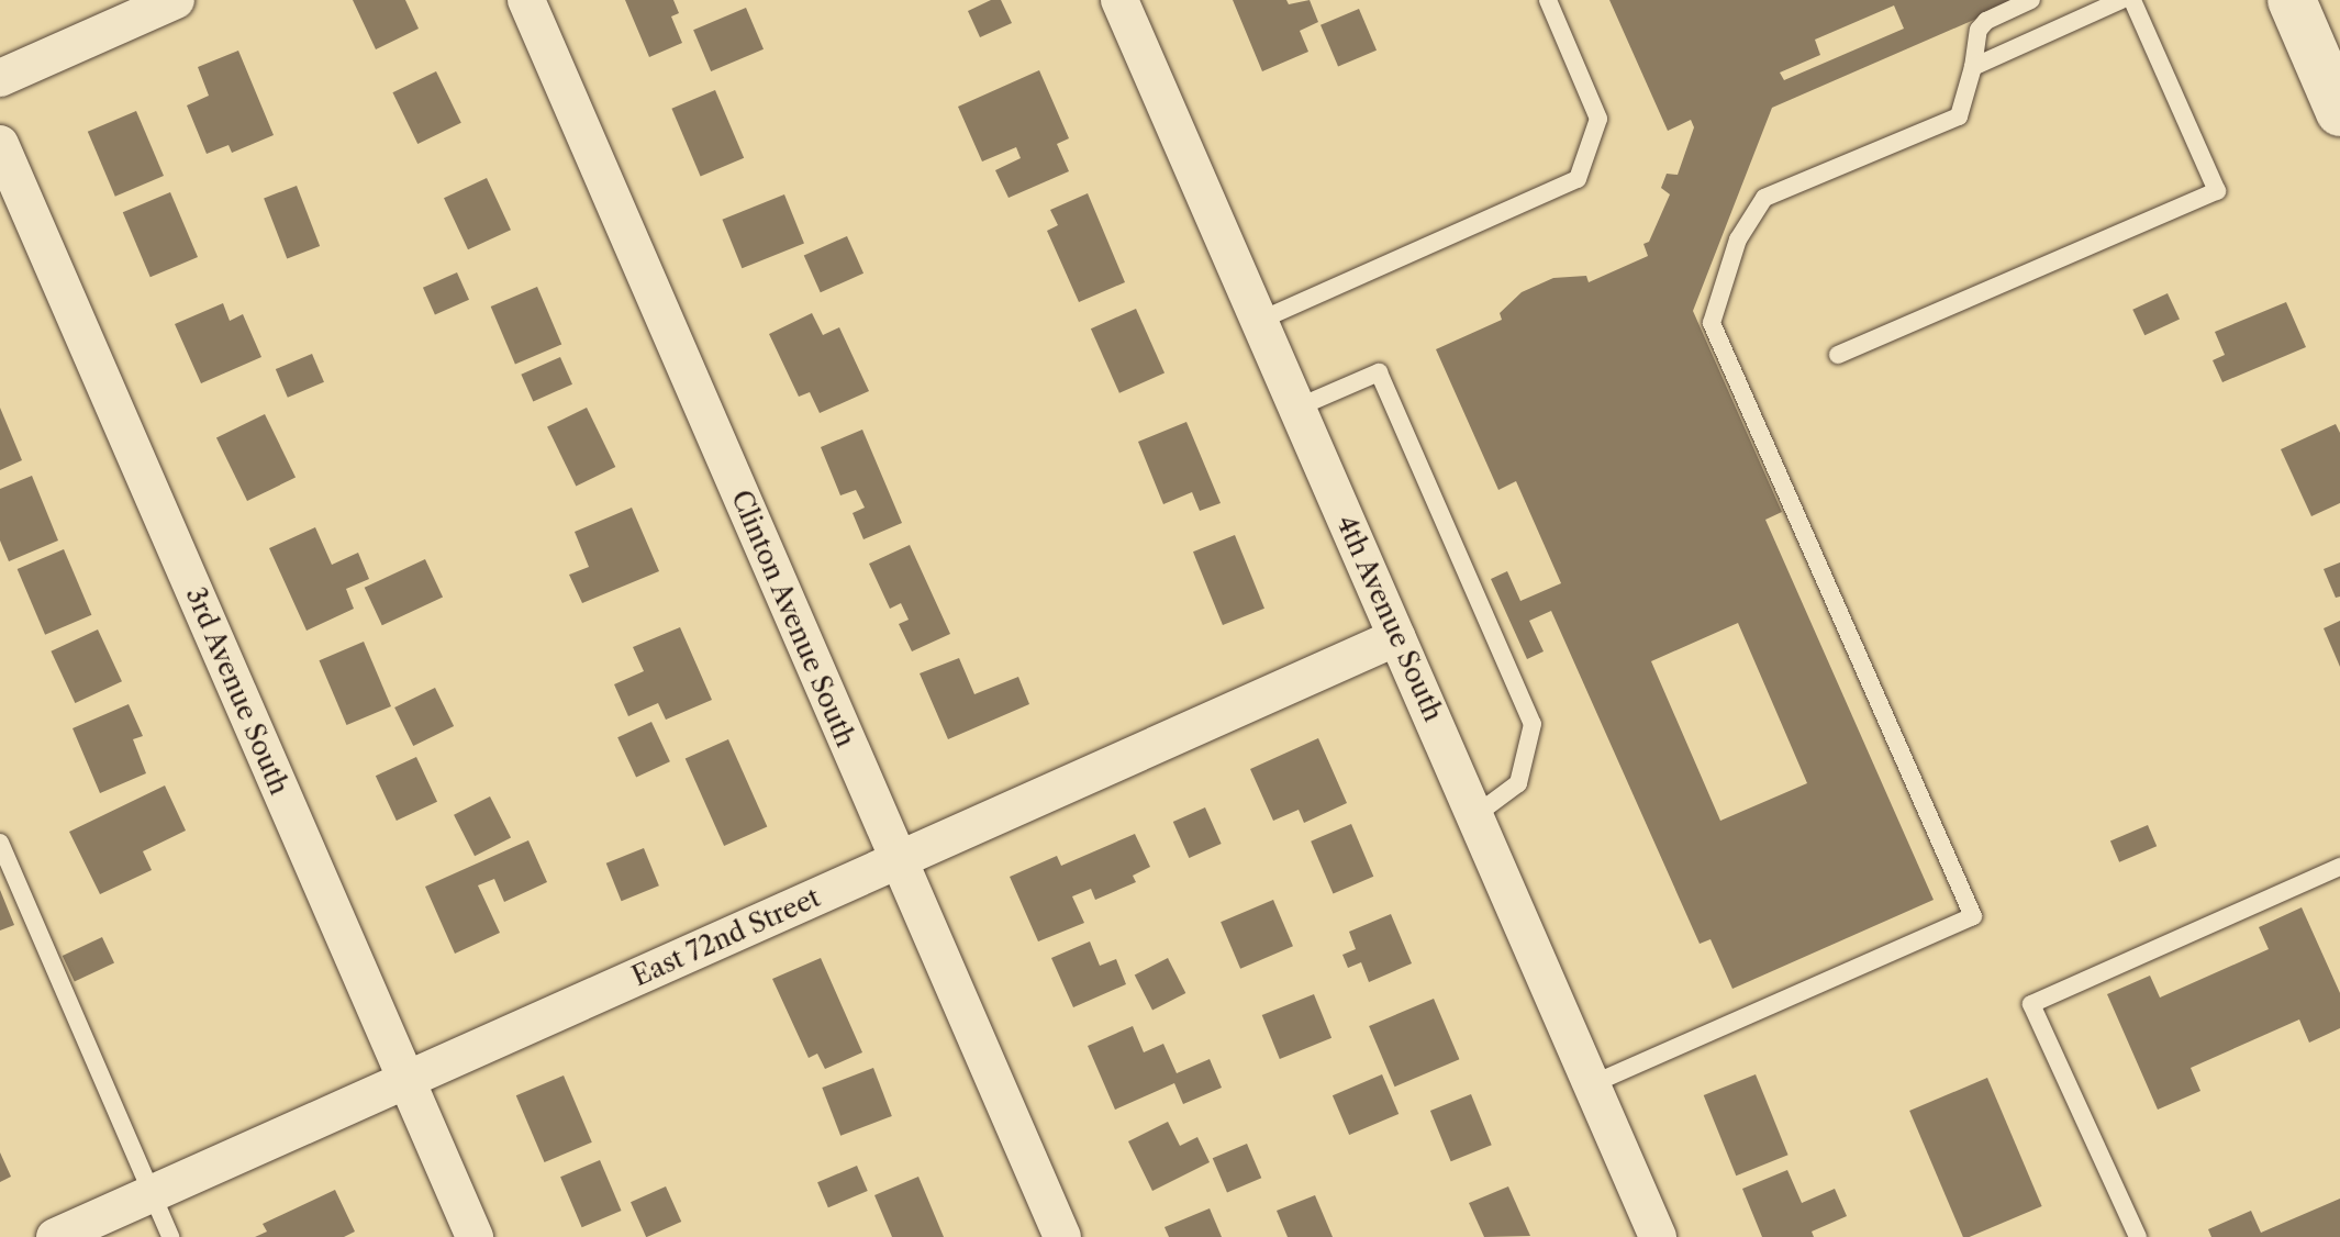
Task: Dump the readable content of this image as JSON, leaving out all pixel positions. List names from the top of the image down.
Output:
{
  "streets": {
    "street": [
      "Clinton Avenue South",
      "4th Avenue South",
      "3rd Avenue South",
      "East 72nd Street"
    ]
  },
  "crossings": [
    ["Clinton Avenue South", "East 72nd Street"],
    ["4th Avenue South", "East 72nd Street"],
    ["3rd Avenue South", "East 72nd Street"]
  ]
}
